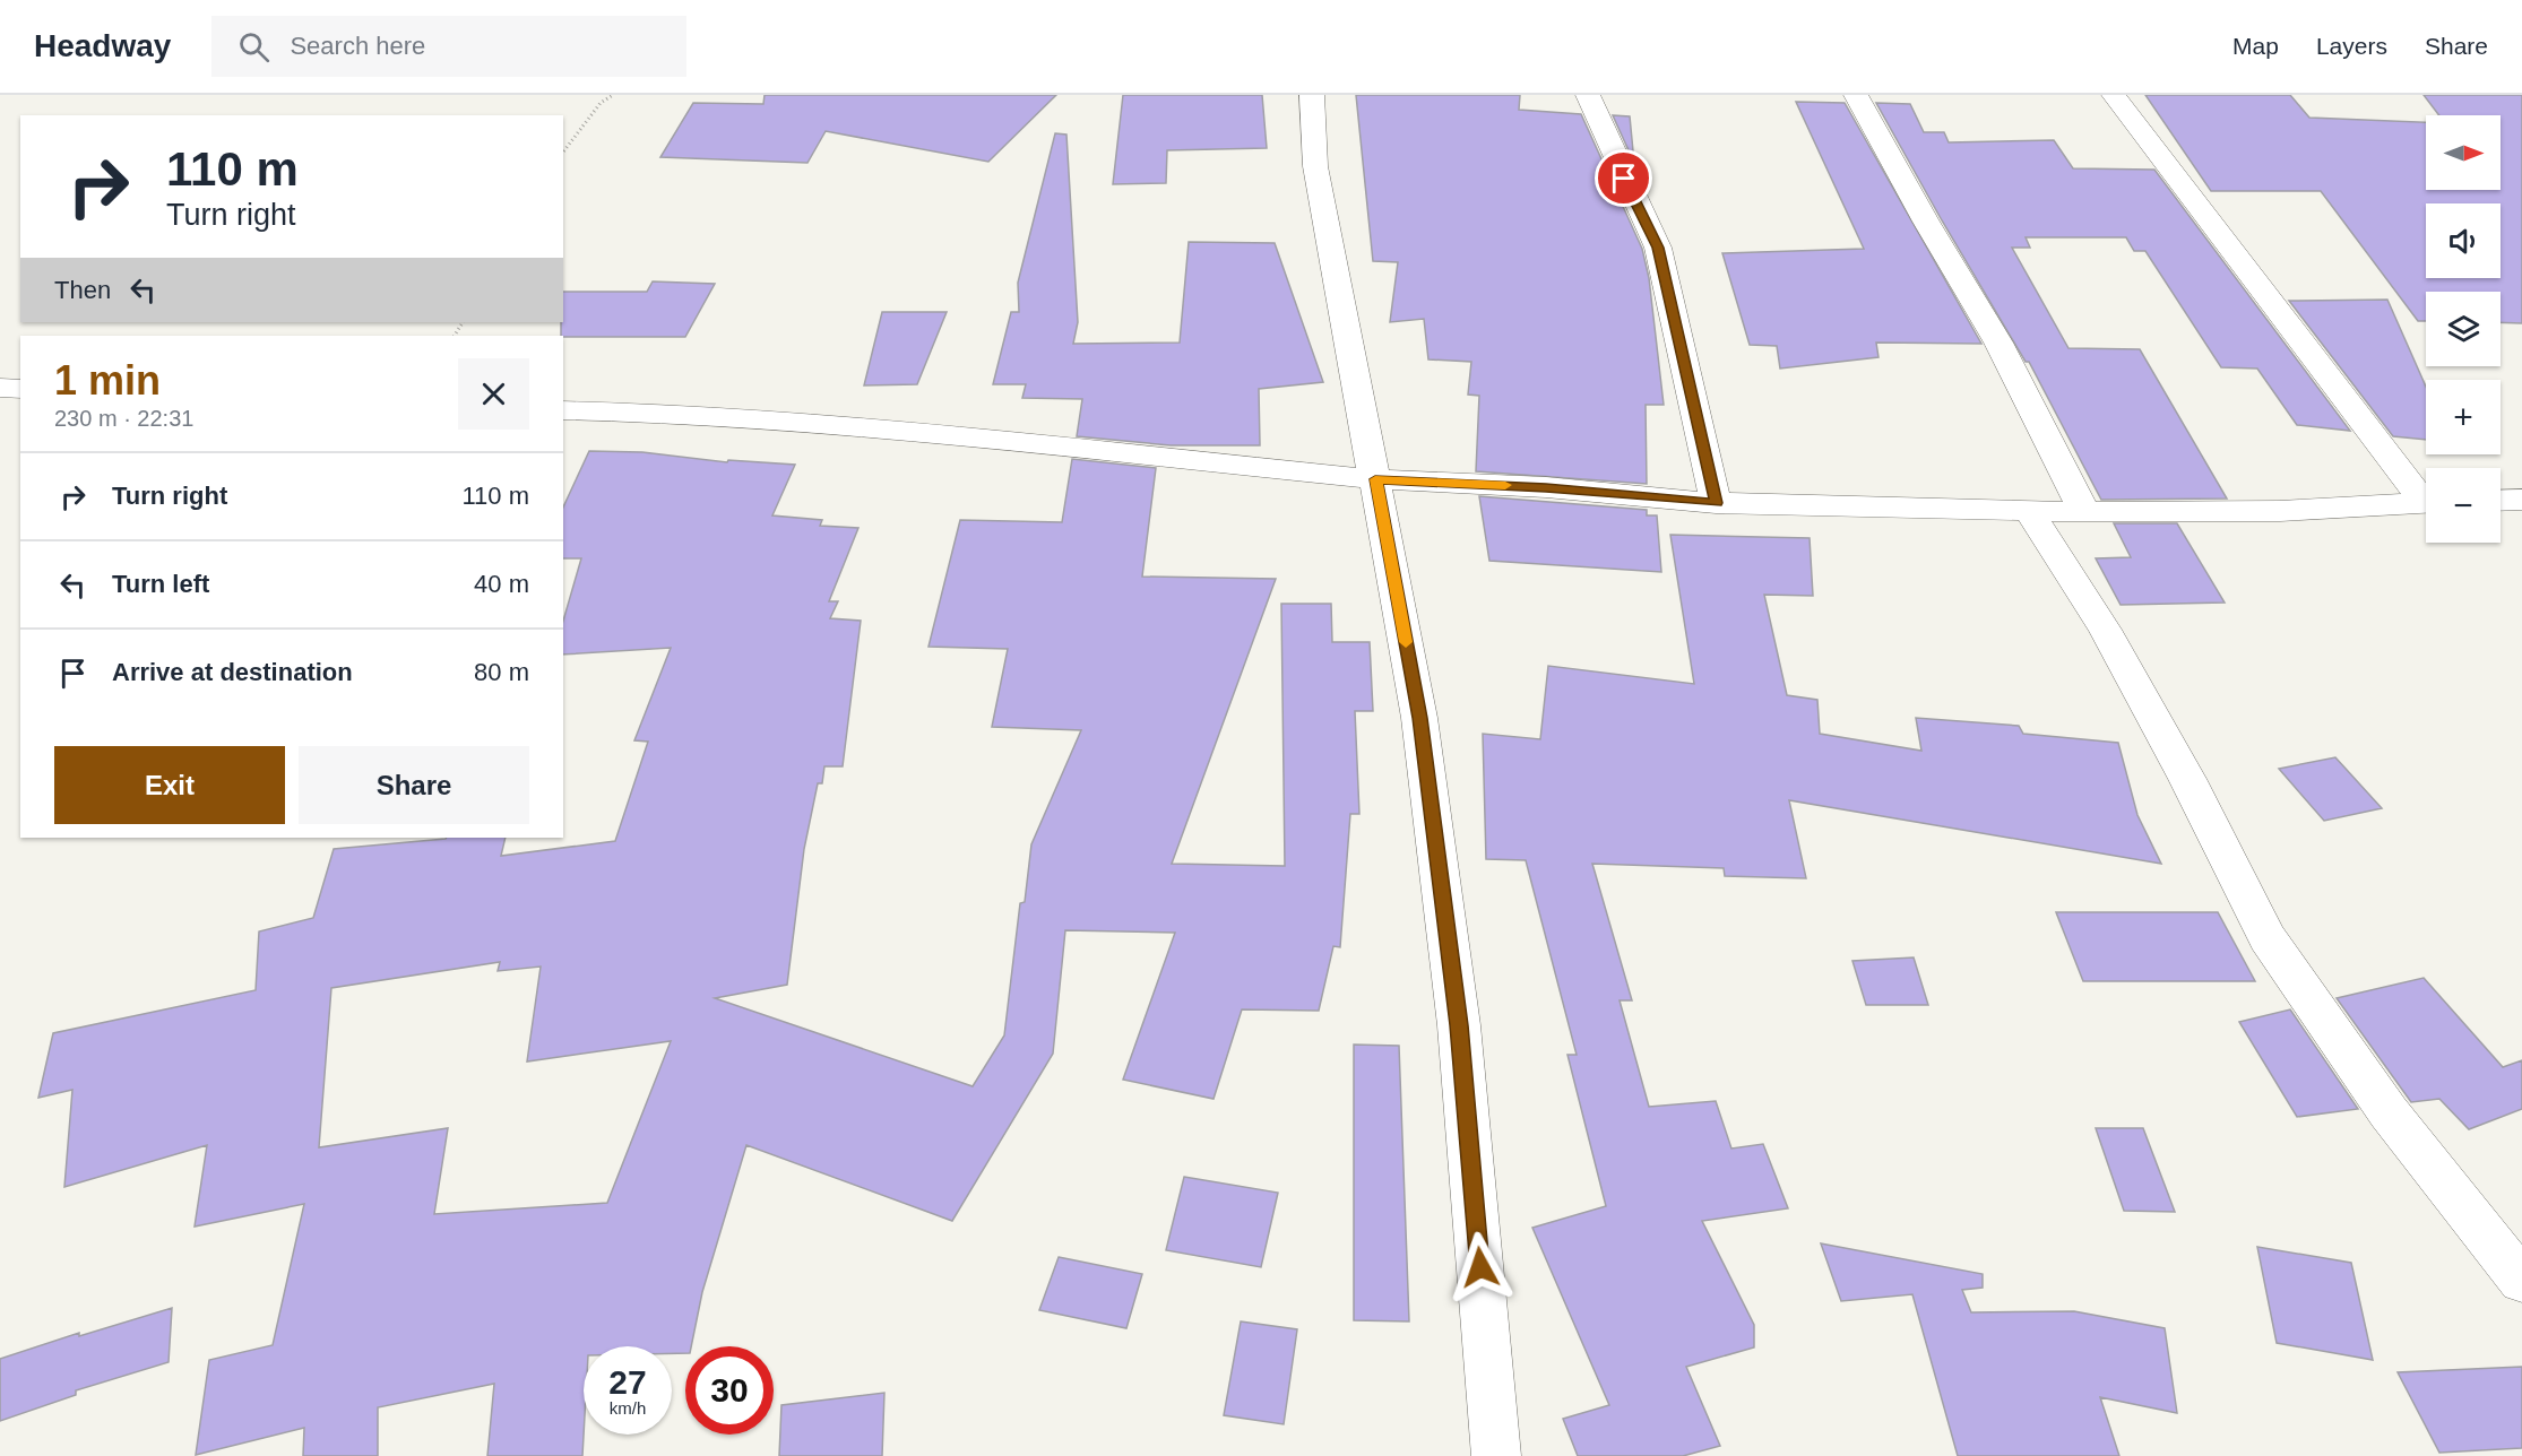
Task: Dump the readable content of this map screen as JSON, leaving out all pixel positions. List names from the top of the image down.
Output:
{
  "north": "right",
  "page": {
    "header": "Headway",
    "search": "Search here",
    "nav": ["Map", "Layers", "Share"],
    "map_buttons": ["+", "−"],
    "turn": ["110 m", "Turn right"],
    "then": "Then",
    "heading": ["1 min", "230 m · 22:31"],
    "list": [
      {
        "name": "Turn right",
        "value": "110 m"
      },
      {
        "name": "Turn left",
        "value": "40 m"
      },
      {
        "name": "Arrive at destination",
        "value": "80 m"
      }
    ],
    "buttons": ["Exit", "Share"],
    "speed": "27 km/h",
    "limit": "30"
  }
}
